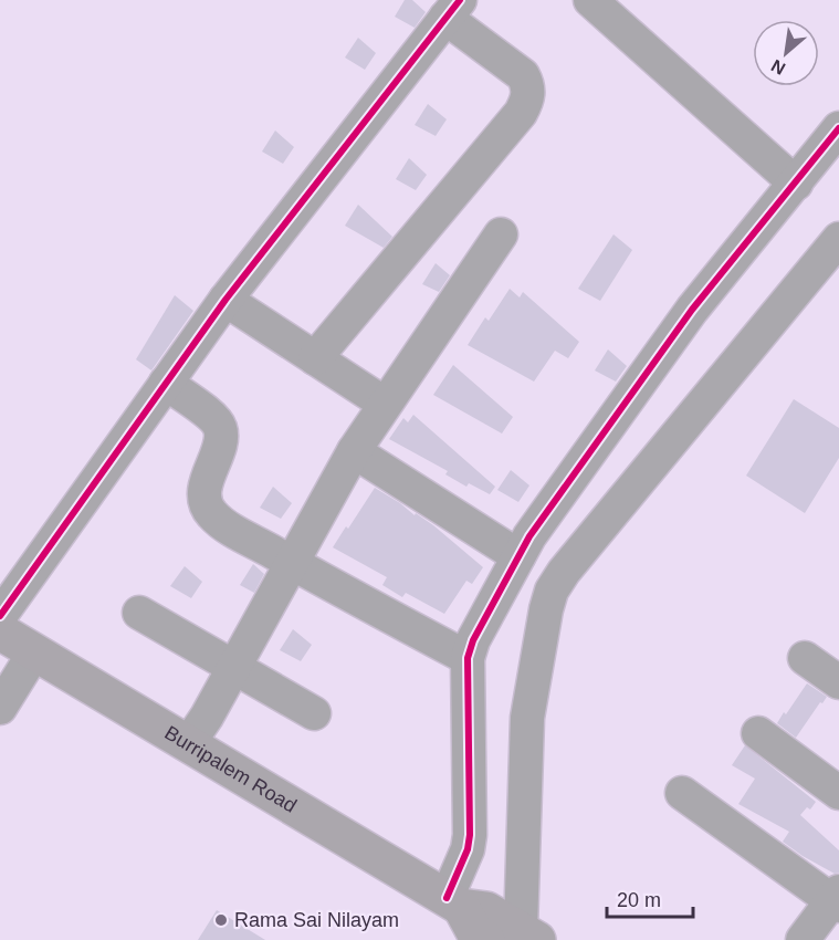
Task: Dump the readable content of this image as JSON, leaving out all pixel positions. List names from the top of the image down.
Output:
{
  "streets": {
    "main road": ["Burripalem Road"]
  },
  "places": ["Rama Sai Nilayam"],
  "scale_bar": "20 m",
  "north": "bottom left"
}
